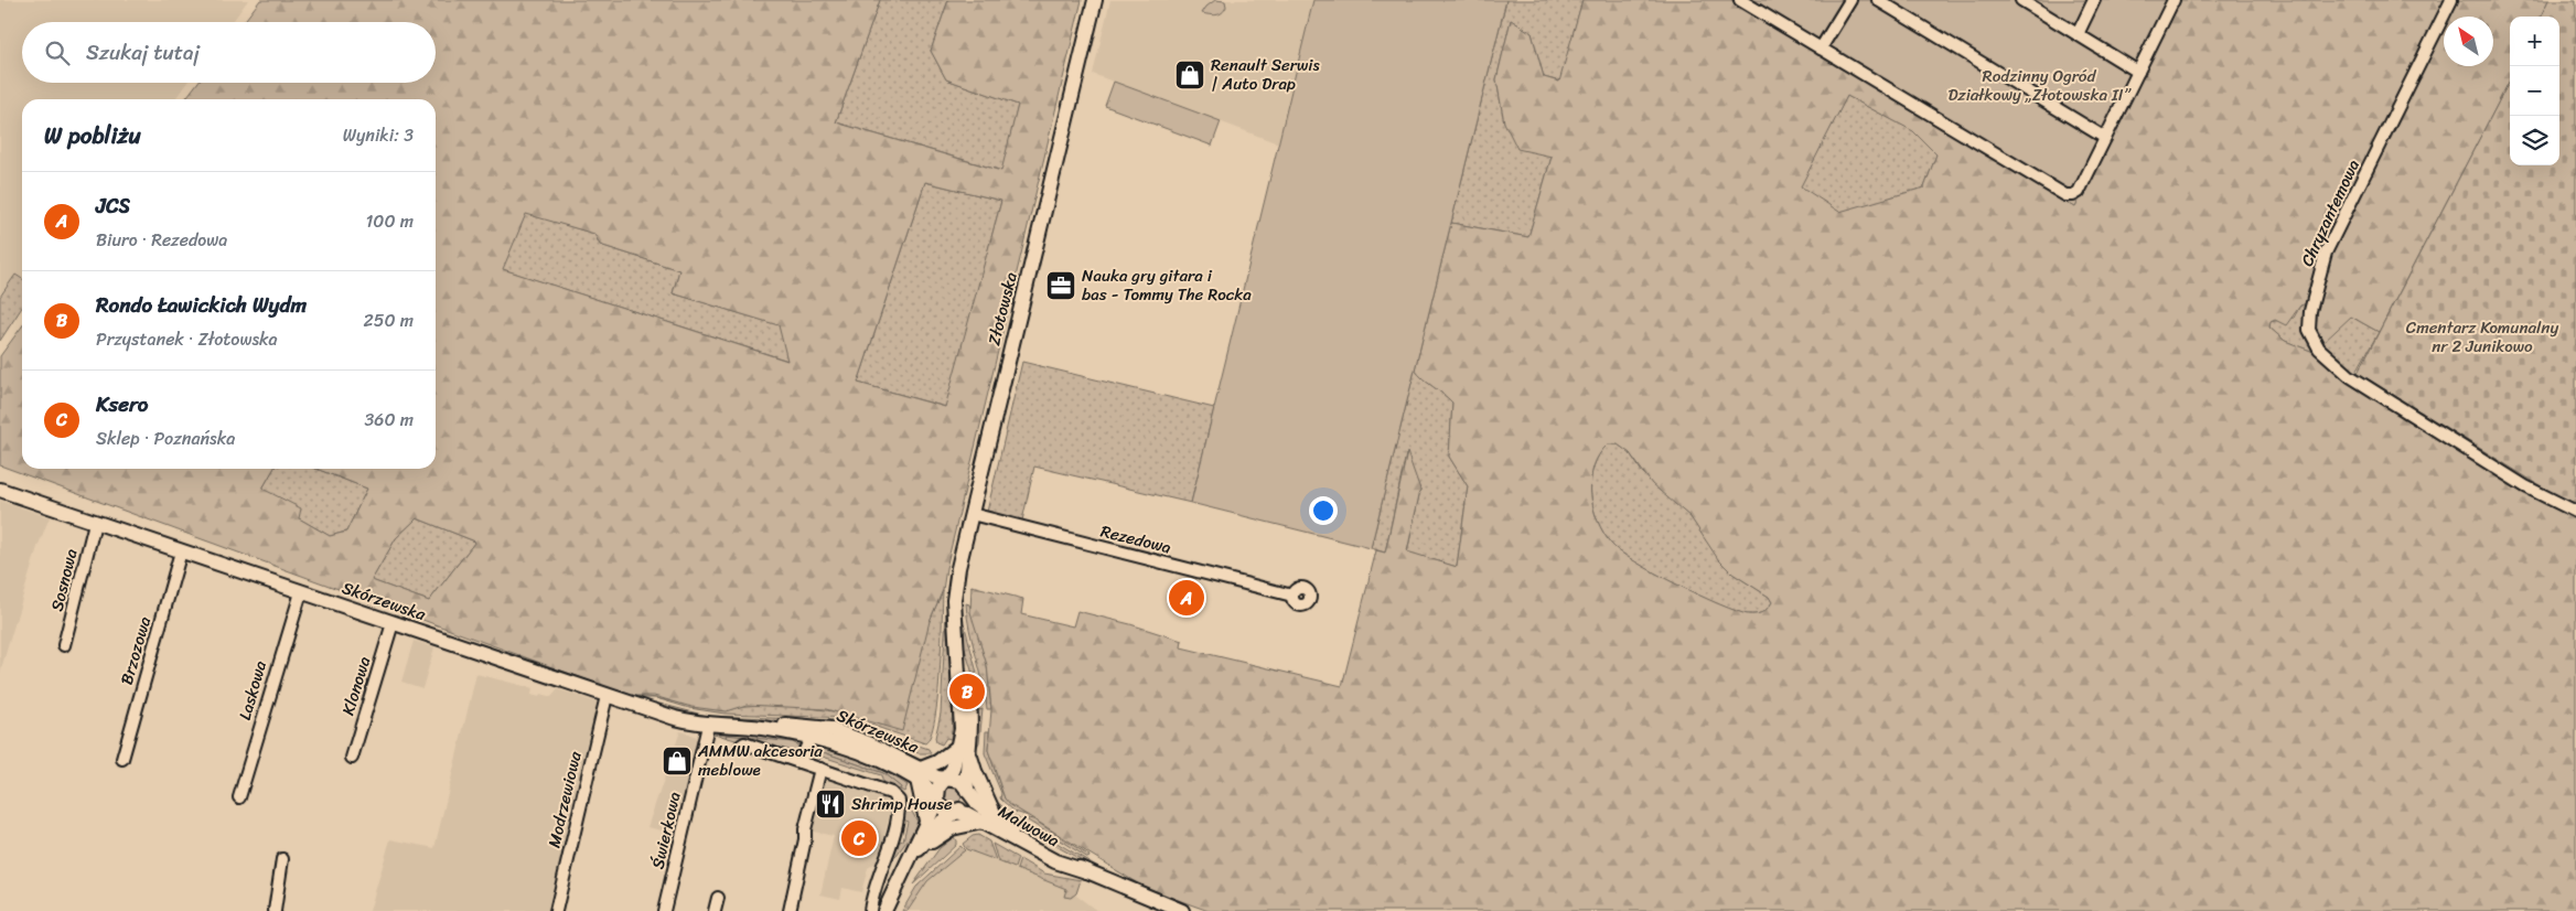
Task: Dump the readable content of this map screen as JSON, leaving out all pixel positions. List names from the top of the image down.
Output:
{
  "streets": {
    "street": [
      "Chryzantemowa",
      "Złotowska",
      "Rezedowa",
      "Sosnowa",
      "Skórzewska",
      "Brzozowa",
      "Klonowa",
      "Laskowa",
      "Modrzewiowa",
      "Malwowa",
      "Świerkowa"
    ]
  },
  "crossings": [
    ["Złotowska", "Rezedowa"],
    ["Złotowska", "Skórzewska"],
    ["Złotowska", "Malwowa"],
    ["Sosnowa", "Skórzewska"],
    ["Skórzewska", "Brzozowa"],
    ["Skórzewska", "Klonowa"],
    ["Skórzewska", "Laskowa"],
    ["Skórzewska", "Modrzewiowa"],
    ["Skórzewska", "Malwowa"],
    ["Skórzewska", "Świerkowa"]
  ],
  "parks": ["Rodzinny Ogród Działkowy „Złotowska II”", "Cmentarz Komunalny nr 2 Junikowo"],
  "places": {
    "shop": ["Renault Serwis | Auto Drap", "AMMW akcesoria meblowe"],
    "office": ["Nauka gry gitara i bas - Tommy The Rocka"],
    "restaurant": ["Shrimp House"]
  },
  "north": "top left",
  "page": {
    "map_buttons": ["+", "−"],
    "search": "Szukaj tutaj",
    "heading": ["W pobliżu", "Wyniki: 3"],
    "list": [
      {
        "mark": "A",
        "name": "JCS",
        "note": "Biuro · Rezedowa",
        "value": "100 m"
      },
      {
        "mark": "B",
        "name": "Rondo Ławickich Wydm",
        "note": "Przystanek · Złotowska",
        "value": "250 m"
      },
      {
        "mark": "C",
        "name": "Ksero",
        "note": "Sklep · Poznańska",
        "value": "360 m"
      }
    ],
    "pins": ["A", "B", "C"]
  }
}
